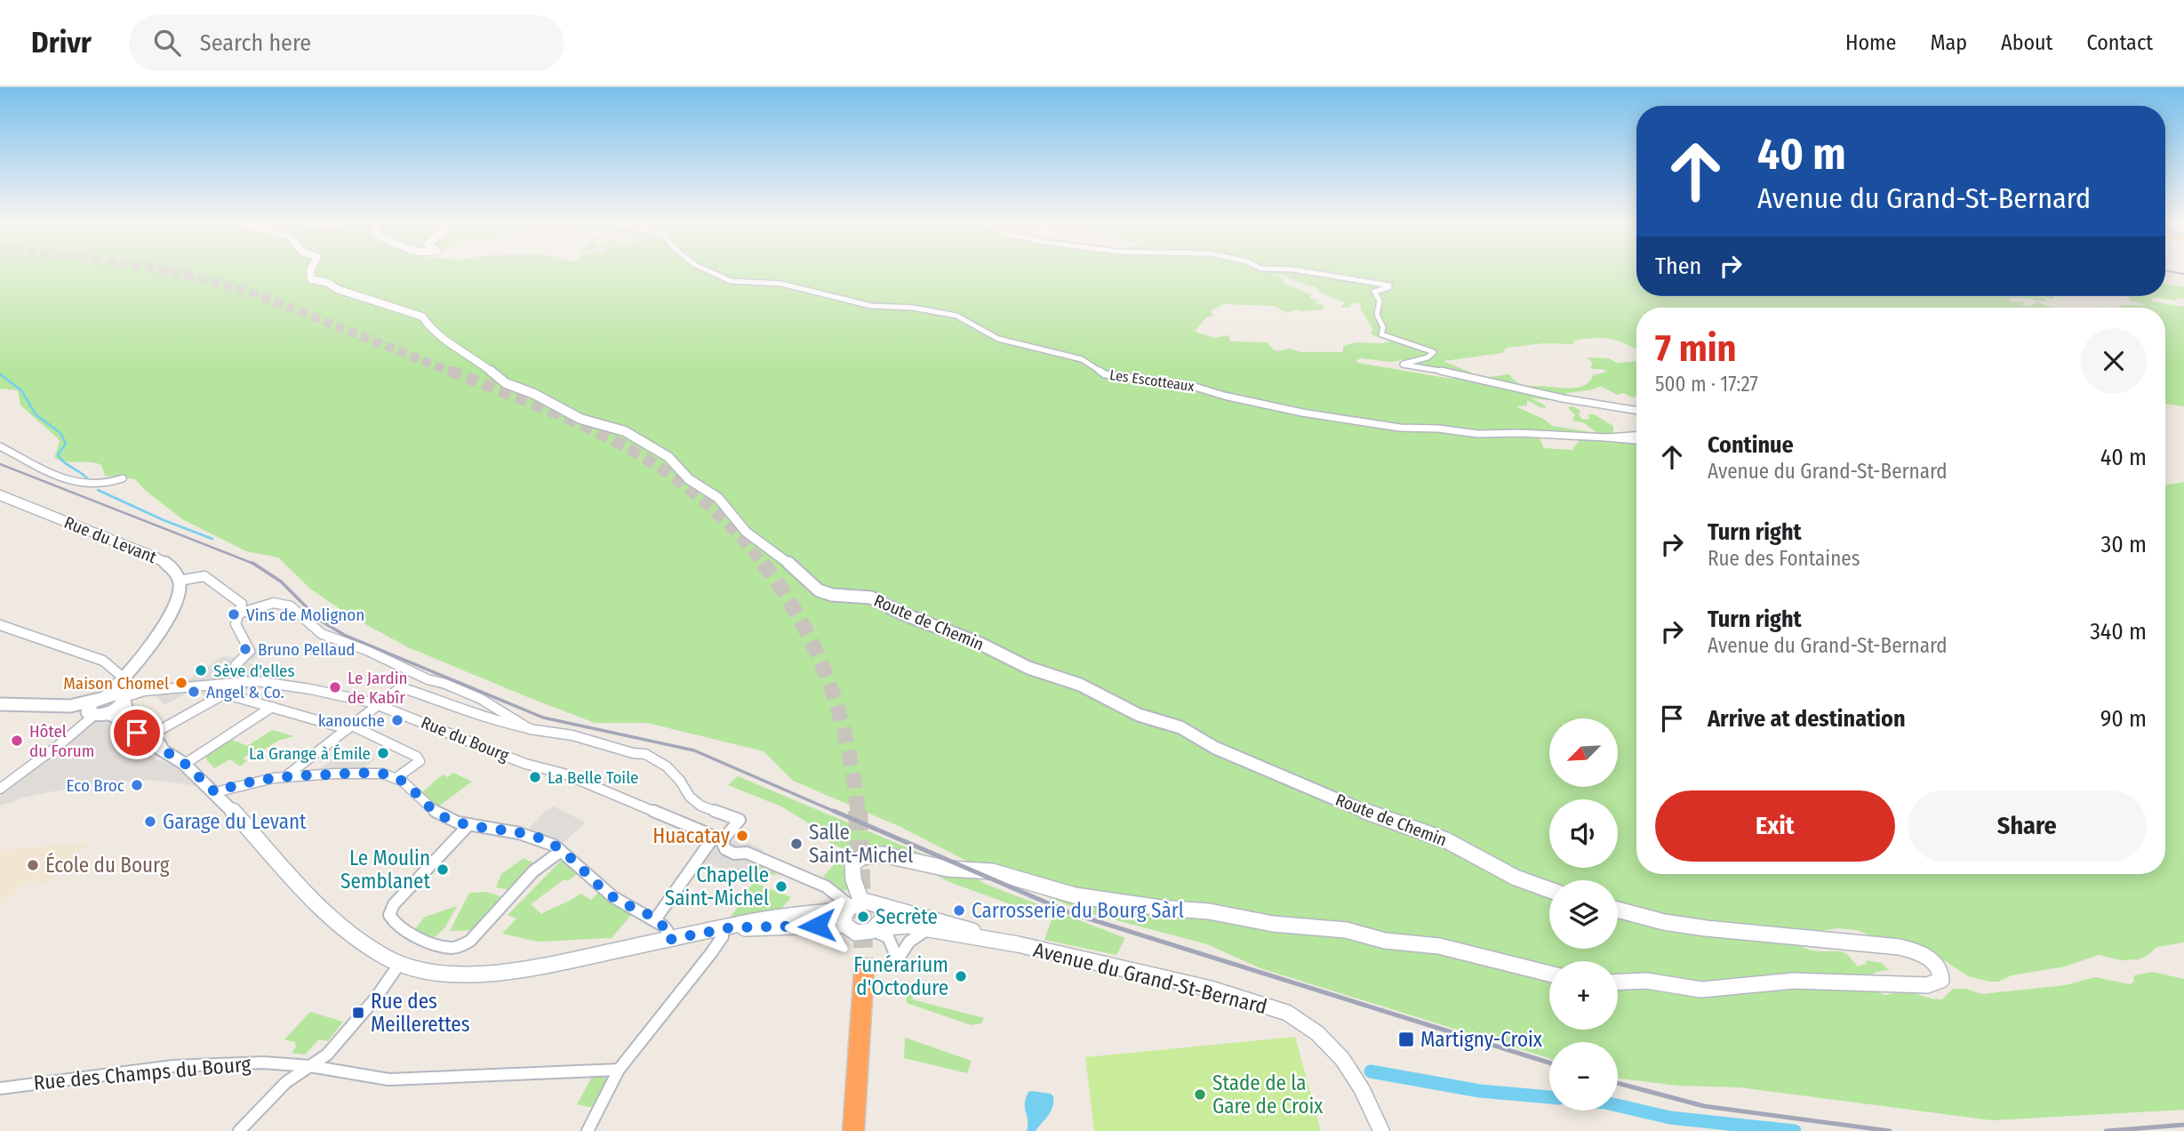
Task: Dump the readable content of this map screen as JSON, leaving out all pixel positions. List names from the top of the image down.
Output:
{
  "streets": {
    "street": [
      "Les Escotteaux",
      "Rue du Levant",
      "Route de Chemin",
      "Rue du Bourg",
      "Avenue du Grand-St-Bernard",
      "Rue des Champs du Bourg"
    ]
  },
  "crossings": [
    ["Rue du Bourg", "Avenue du Grand-St-Bernard"]
  ],
  "places": {
    "other": [
      "Vins de Molignon",
      "Bruno Pellaud",
      "Sève d'elles",
      "Maison Chomel",
      "Le Jardin de Kabîr",
      "Angel & Co.",
      "kanouche",
      "Hôtel du Forum",
      "La Grange à Émile",
      "La Belle Toile",
      "Eco Broc",
      "Garage du Levant",
      "Huacatay",
      "Salle Saint-Michel",
      "École du Bourg",
      "Le Moulin Semblanet",
      "Chapelle Saint-Michel",
      "Carrosserie du Bourg Sàrl",
      "Secrète",
      "Funérarium d'Octodure",
      "Stade de la Gare de Croix"
    ],
    "transit": ["Rue des Meillerettes", "Martigny-Croix"]
  },
  "north": "bottom left",
  "page": {
    "header": "Drivr",
    "search": "Search here",
    "nav": [
      "Home",
      "Map",
      "About",
      "Contact"
    ],
    "turn": ["40 m", "Avenue du Grand-St-Bernard"],
    "then": "Then",
    "heading": ["7 min", "500 m · 17:27"],
    "list": [
      {
        "name": "Continue",
        "note": "Avenue du Grand-St-Bernard",
        "value": "40 m"
      },
      {
        "name": "Turn right",
        "note": "Rue des Fontaines",
        "value": "30 m"
      },
      {
        "name": "Turn right",
        "note": "Avenue du Grand-St-Bernard",
        "value": "340 m"
      },
      {
        "name": "Arrive at destination",
        "value": "90 m"
      }
    ],
    "map_buttons": ["+", "−"],
    "buttons": ["Exit", "Share"]
  }
}
